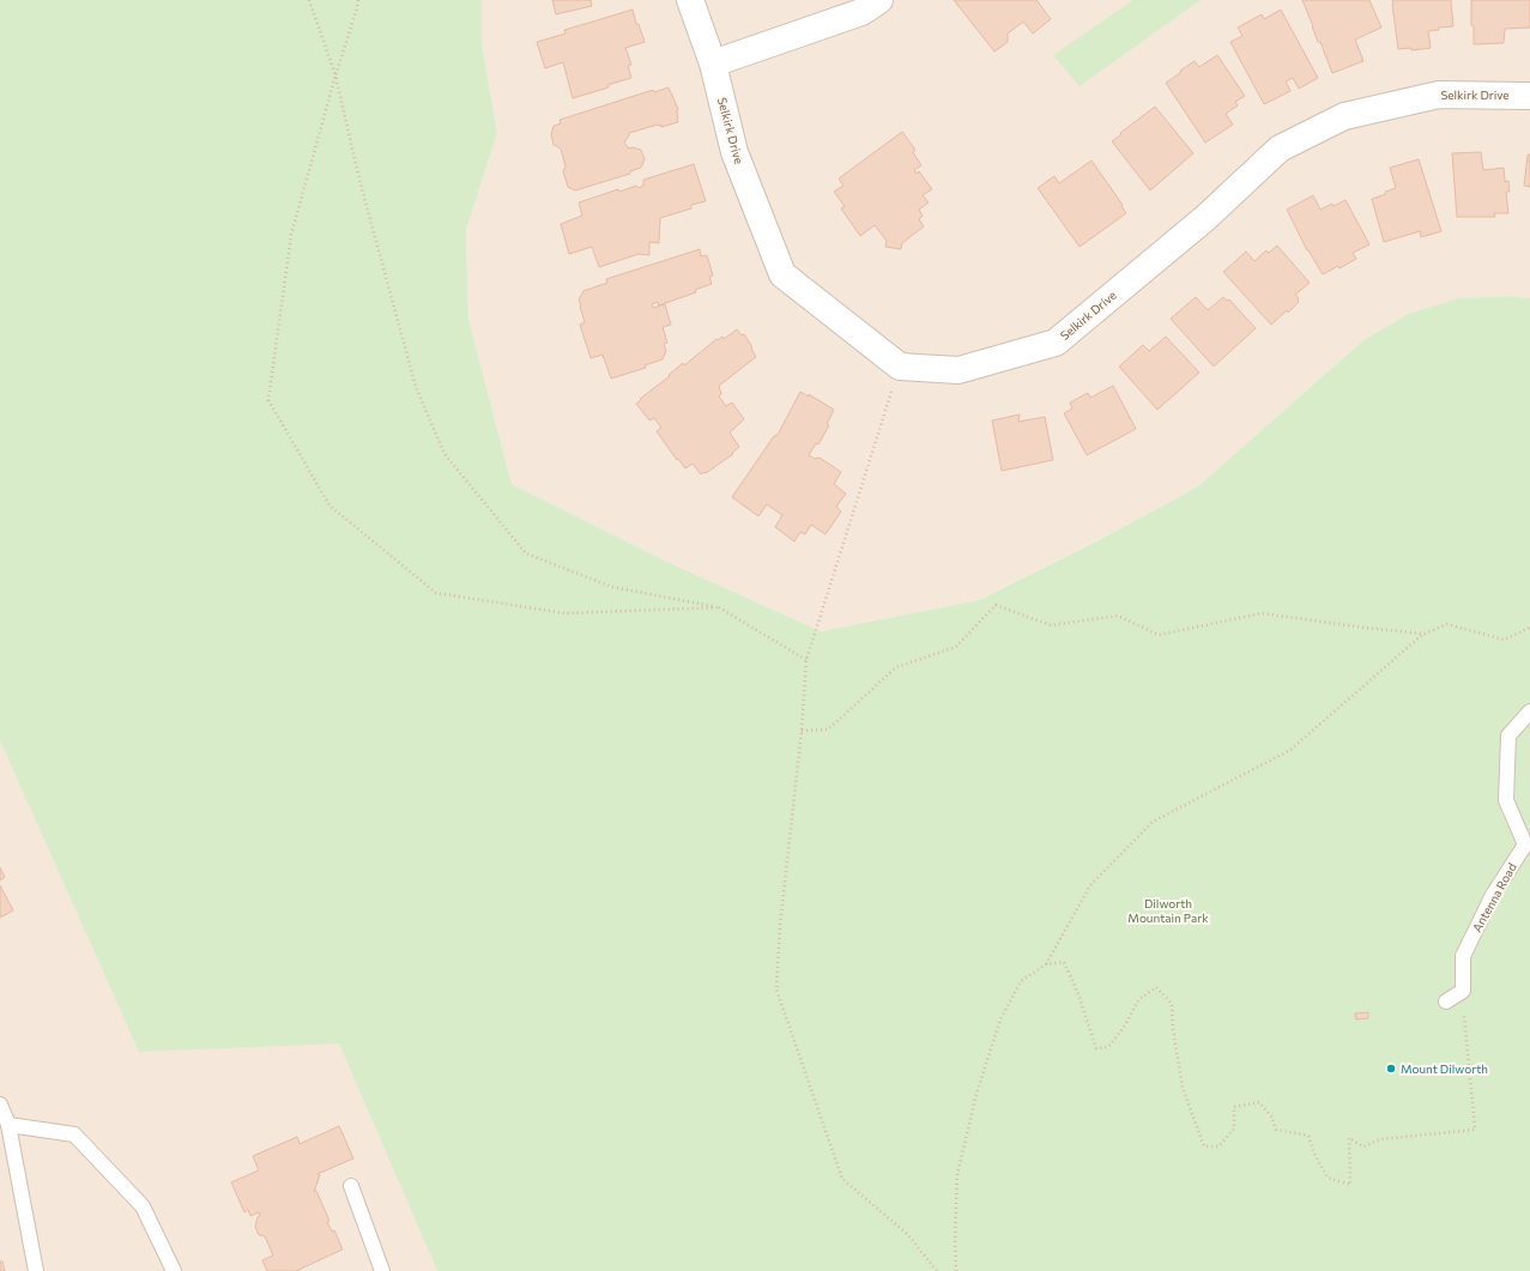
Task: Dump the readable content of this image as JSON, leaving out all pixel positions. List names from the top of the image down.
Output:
{
  "streets": {
    "street": ["Selkirk Drive"],
    "lane": ["Antenna Road"]
  },
  "parks": ["Dilworth Mountain Park"],
  "places": ["Mount Dilworth"]
}
